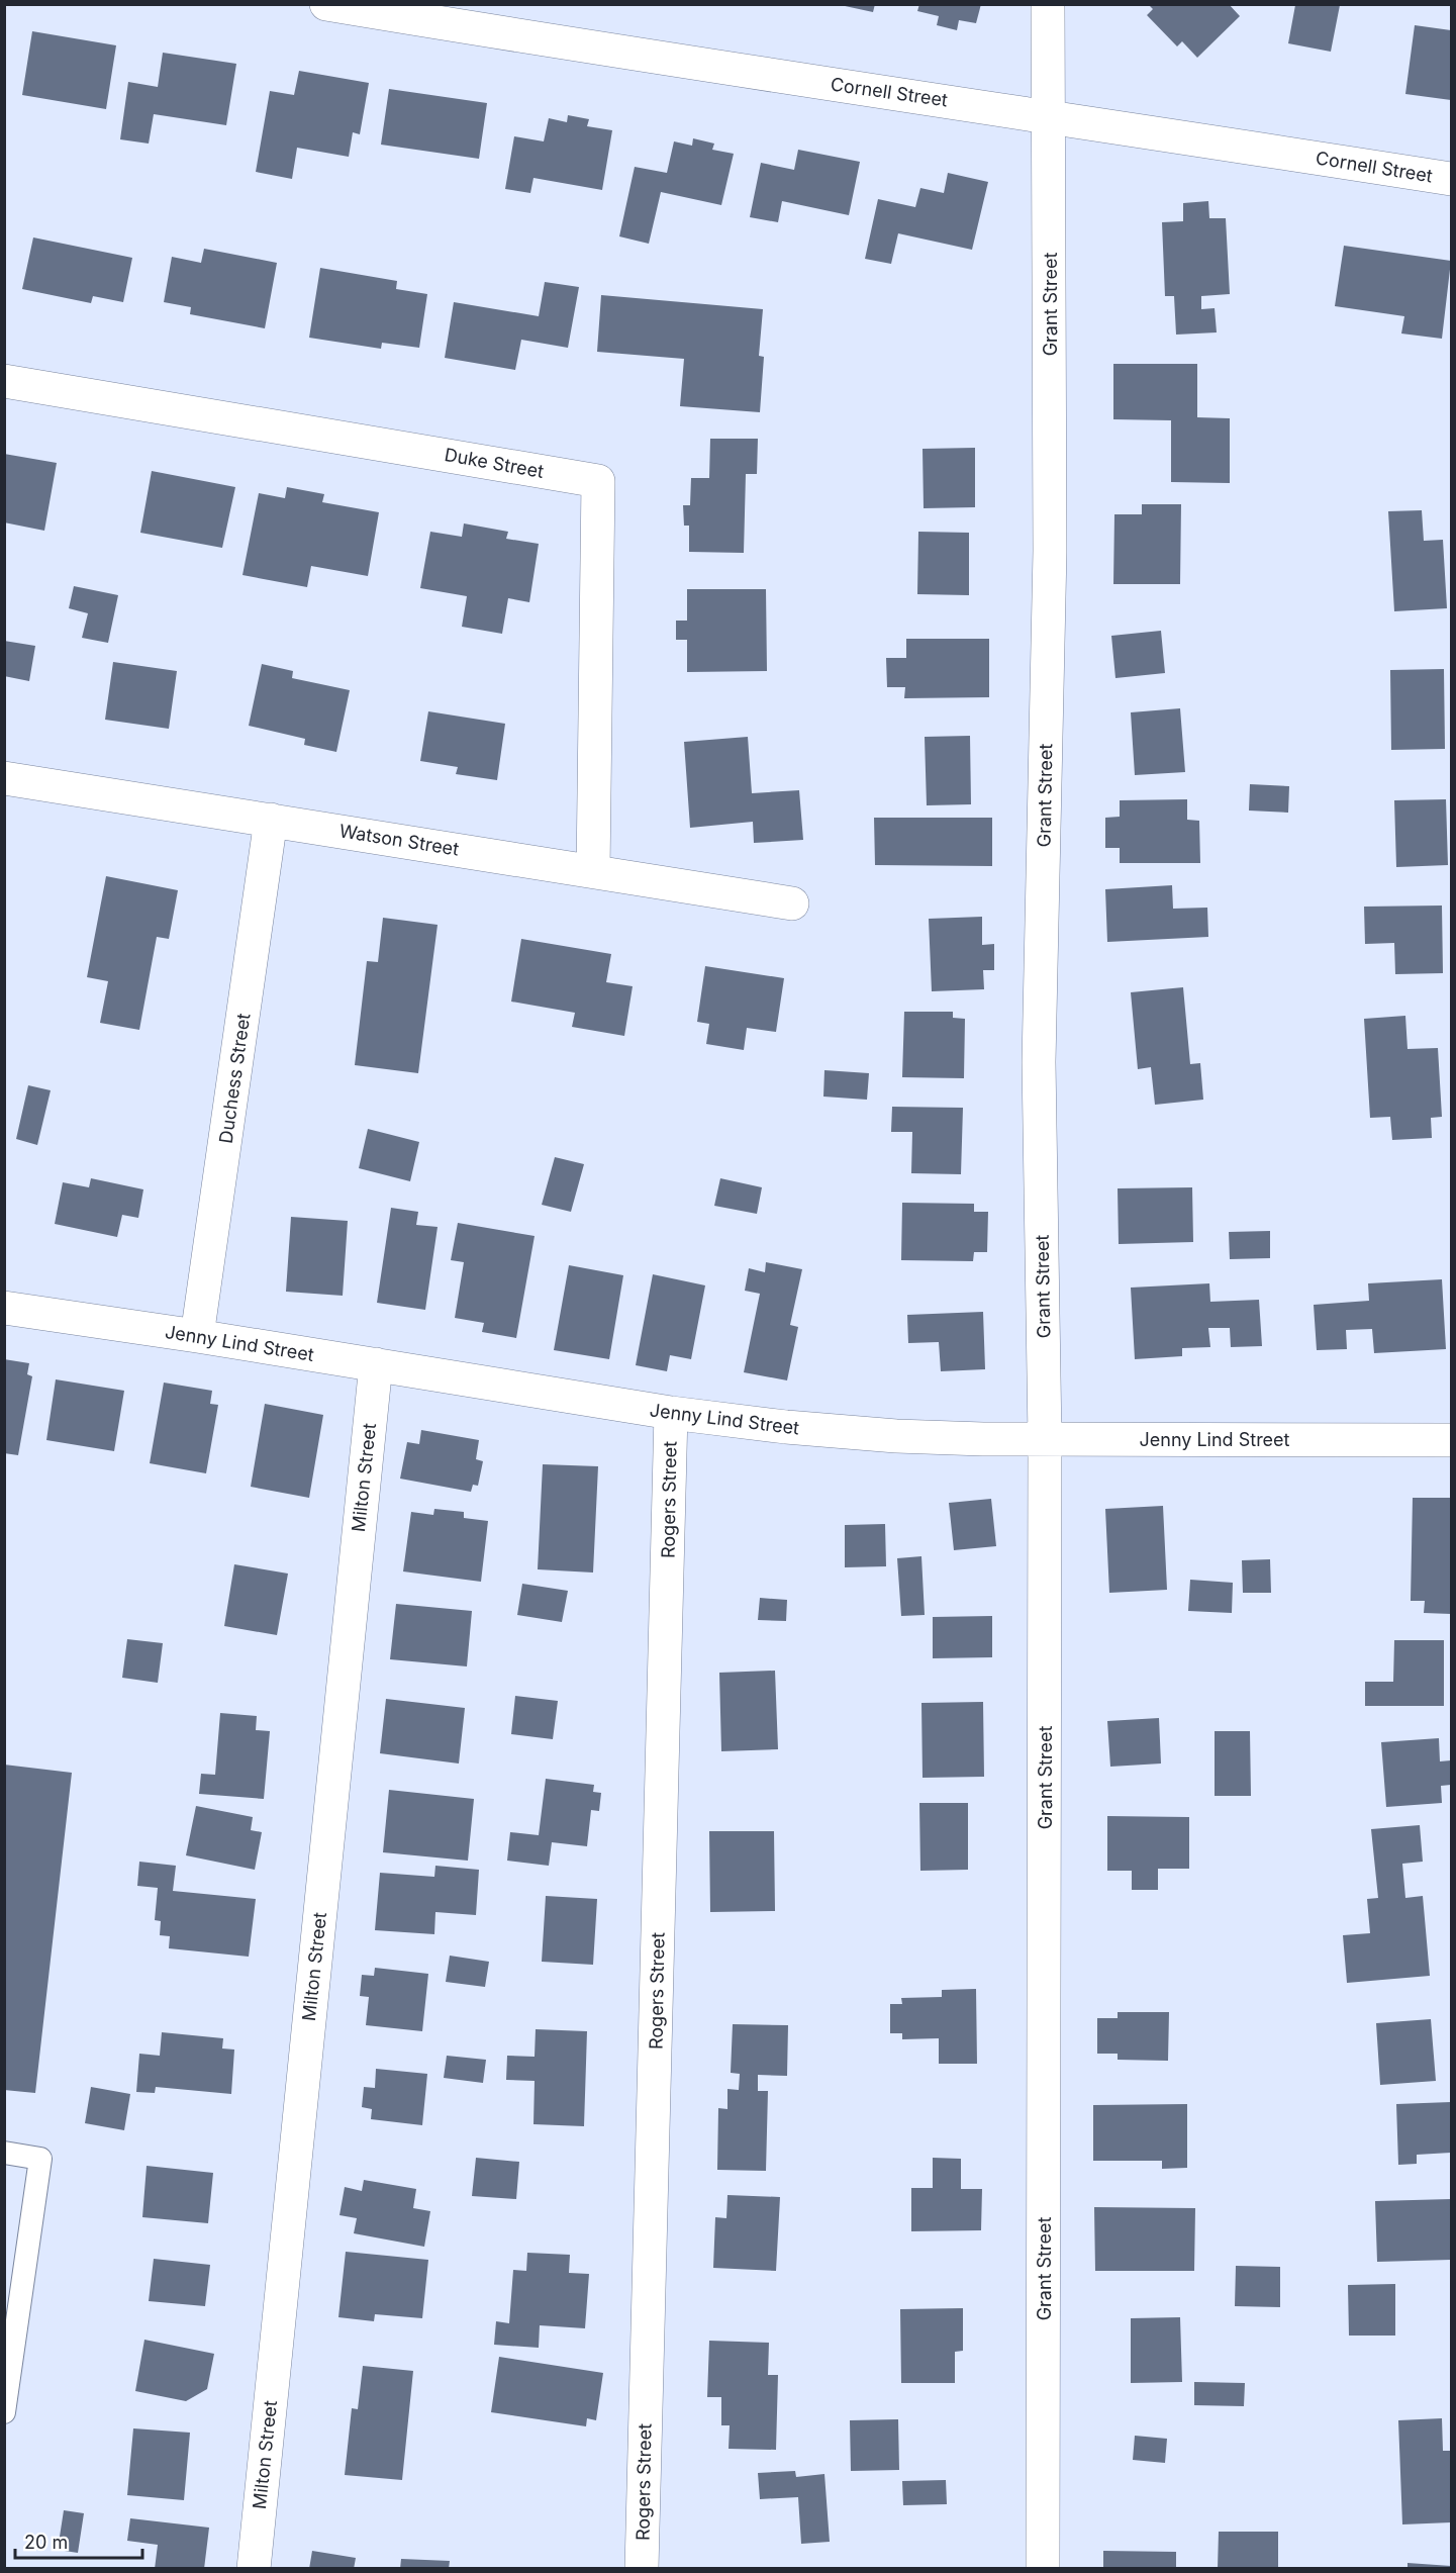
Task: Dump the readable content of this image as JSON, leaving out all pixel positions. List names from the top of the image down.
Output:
{
  "streets": {
    "street": [
      "Cornell Street",
      "Grant Street",
      "Duke Street",
      "Watson Street",
      "Duchess Street",
      "Jenny Lind Street",
      "Milton Street",
      "Rogers Street"
    ]
  },
  "crossings": [
    ["Cornell Street", "Grant Street"],
    ["Grant Street", "Jenny Lind Street"],
    ["Duke Street", "Watson Street"],
    ["Watson Street", "Duchess Street"],
    ["Duchess Street", "Jenny Lind Street"],
    ["Jenny Lind Street", "Milton Street"],
    ["Jenny Lind Street", "Rogers Street"]
  ],
  "scale_bar": "20 m"
}
